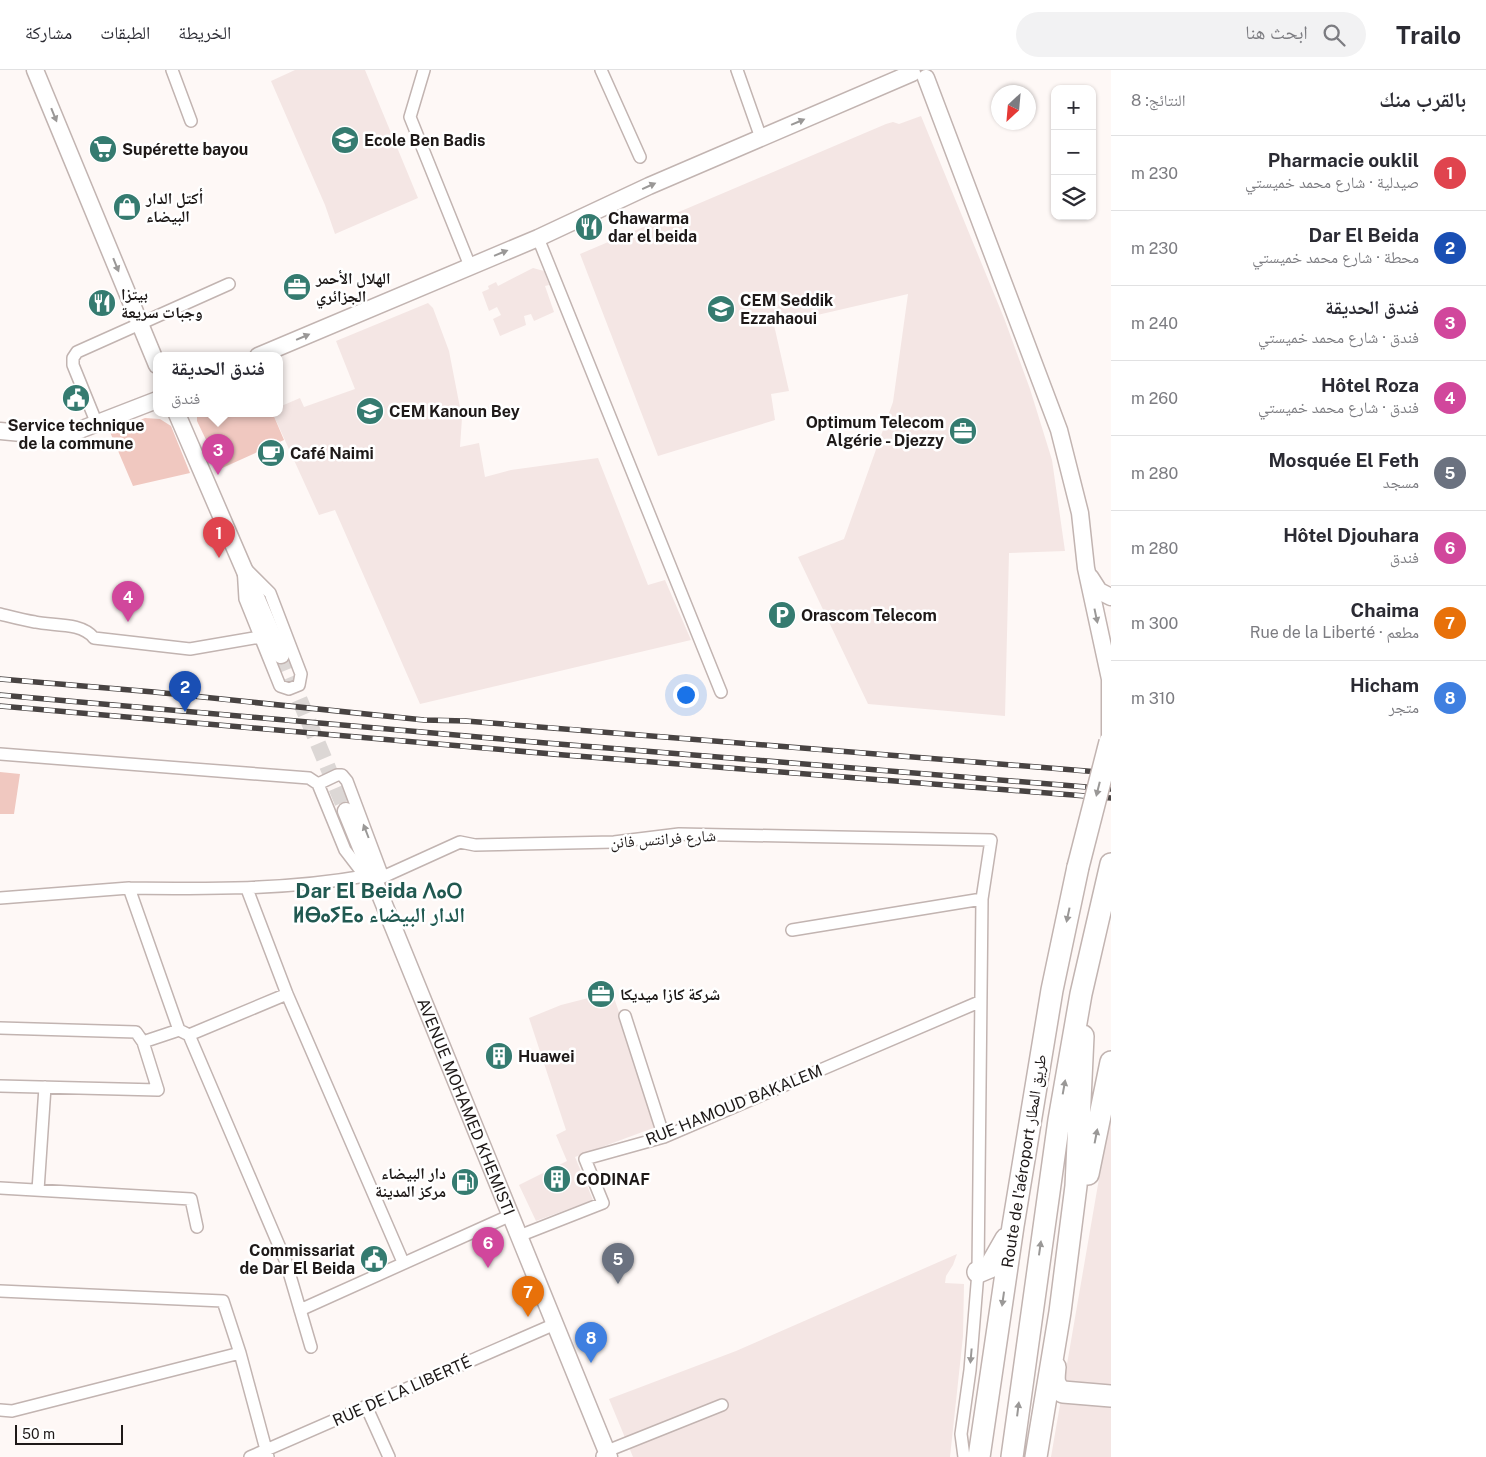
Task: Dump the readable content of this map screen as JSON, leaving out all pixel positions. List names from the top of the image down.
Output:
{
  "streets": {
    "highway": ["Route de l'aéroport طريق المطار"],
    "main road": ["AVENUE MOHAMED KHEMISTI"],
    "street": ["شارع فرانتس فانن", "RUE HAMOUD BAKALEM", "RUE DE LA LIBERTÉ"]
  },
  "crossings": [
    ["شارع فرانتس فانن", "AVENUE MOHAMED KHEMISTI"],
    ["RUE HAMOUD BAKALEM", "AVENUE MOHAMED KHEMISTI"],
    ["AVENUE MOHAMED KHEMISTI", "RUE DE LA LIBERTÉ"]
  ],
  "districts": ["Dar El Beida ⴷⴰⵔ ⵍⴱⴰⵢⴹⴰ الدار البيضاء"],
  "places": {
    "school or university": ["Ecole Ben Badis", "CEM Seddik Ezzahaoui", "CEM Kanoun Bey"],
    "supermarket": ["Supérette bayou"],
    "shop": ["أكتل الدار البيضاء"],
    "restaurant": ["Chawarma dar el beida", "بيتزا وجبات سريعة"],
    "office": ["الهلال الأحمر الجزائري", "Optimum Telecom Algérie - Djezzy", "شركة كازا ميديكا"],
    "public building": ["Service technique de la commune", "Commissariat de Dar El Beida"],
    "cafe": ["Café Naimi"],
    "parking": ["Orascom Telecom"],
    "building": ["Huawei", "CODINAF"],
    "fuel station": ["دار البيضاء مركز المدينة"]
  },
  "scale_bar": "50 m",
  "north": "bottom left",
  "page": {
    "header": "Trailo",
    "search": "ابحث هنا",
    "nav": ["الخريطة", "الطبقات", "مشاركة"],
    "heading": ["بالقرب منك", "النتائج: 8"],
    "map_buttons": ["+", "−"],
    "list": [
      {
        "mark": "1",
        "name": "Pharmacie ouklil",
        "note": "صيدلية · شارع محمد خميستي",
        "value": "230 m"
      },
      {
        "mark": "2",
        "name": "Dar El Beida",
        "note": "محطة · شارع محمد خميستي",
        "value": "230 m"
      },
      {
        "mark": "3",
        "name": "فندق الحديقة",
        "note": "فندق · شارع محمد خميستي",
        "value": "240 m"
      },
      {
        "mark": "4",
        "name": "Hôtel Roza",
        "note": "فندق · شارع محمد خميستي",
        "value": "260 m"
      },
      {
        "mark": "5",
        "name": "Mosquée El Feth",
        "note": "مسجد",
        "value": "280 m"
      },
      {
        "mark": "6",
        "name": "Hôtel Djouhara",
        "note": "فندق",
        "value": "280 m"
      },
      {
        "mark": "7",
        "name": "Chaima",
        "note": "مطعم · Rue de la Liberté",
        "value": "300 m"
      },
      {
        "mark": "8",
        "name": "Hicham",
        "note": "متجر",
        "value": "310 m"
      }
    ],
    "popup": ["فندق الحديقة", "فندق"],
    "pins": [
      "3",
      "1",
      "4",
      "2",
      "6",
      "5",
      "7",
      "8"
    ],
    "scale": "50 m"
  }
}
